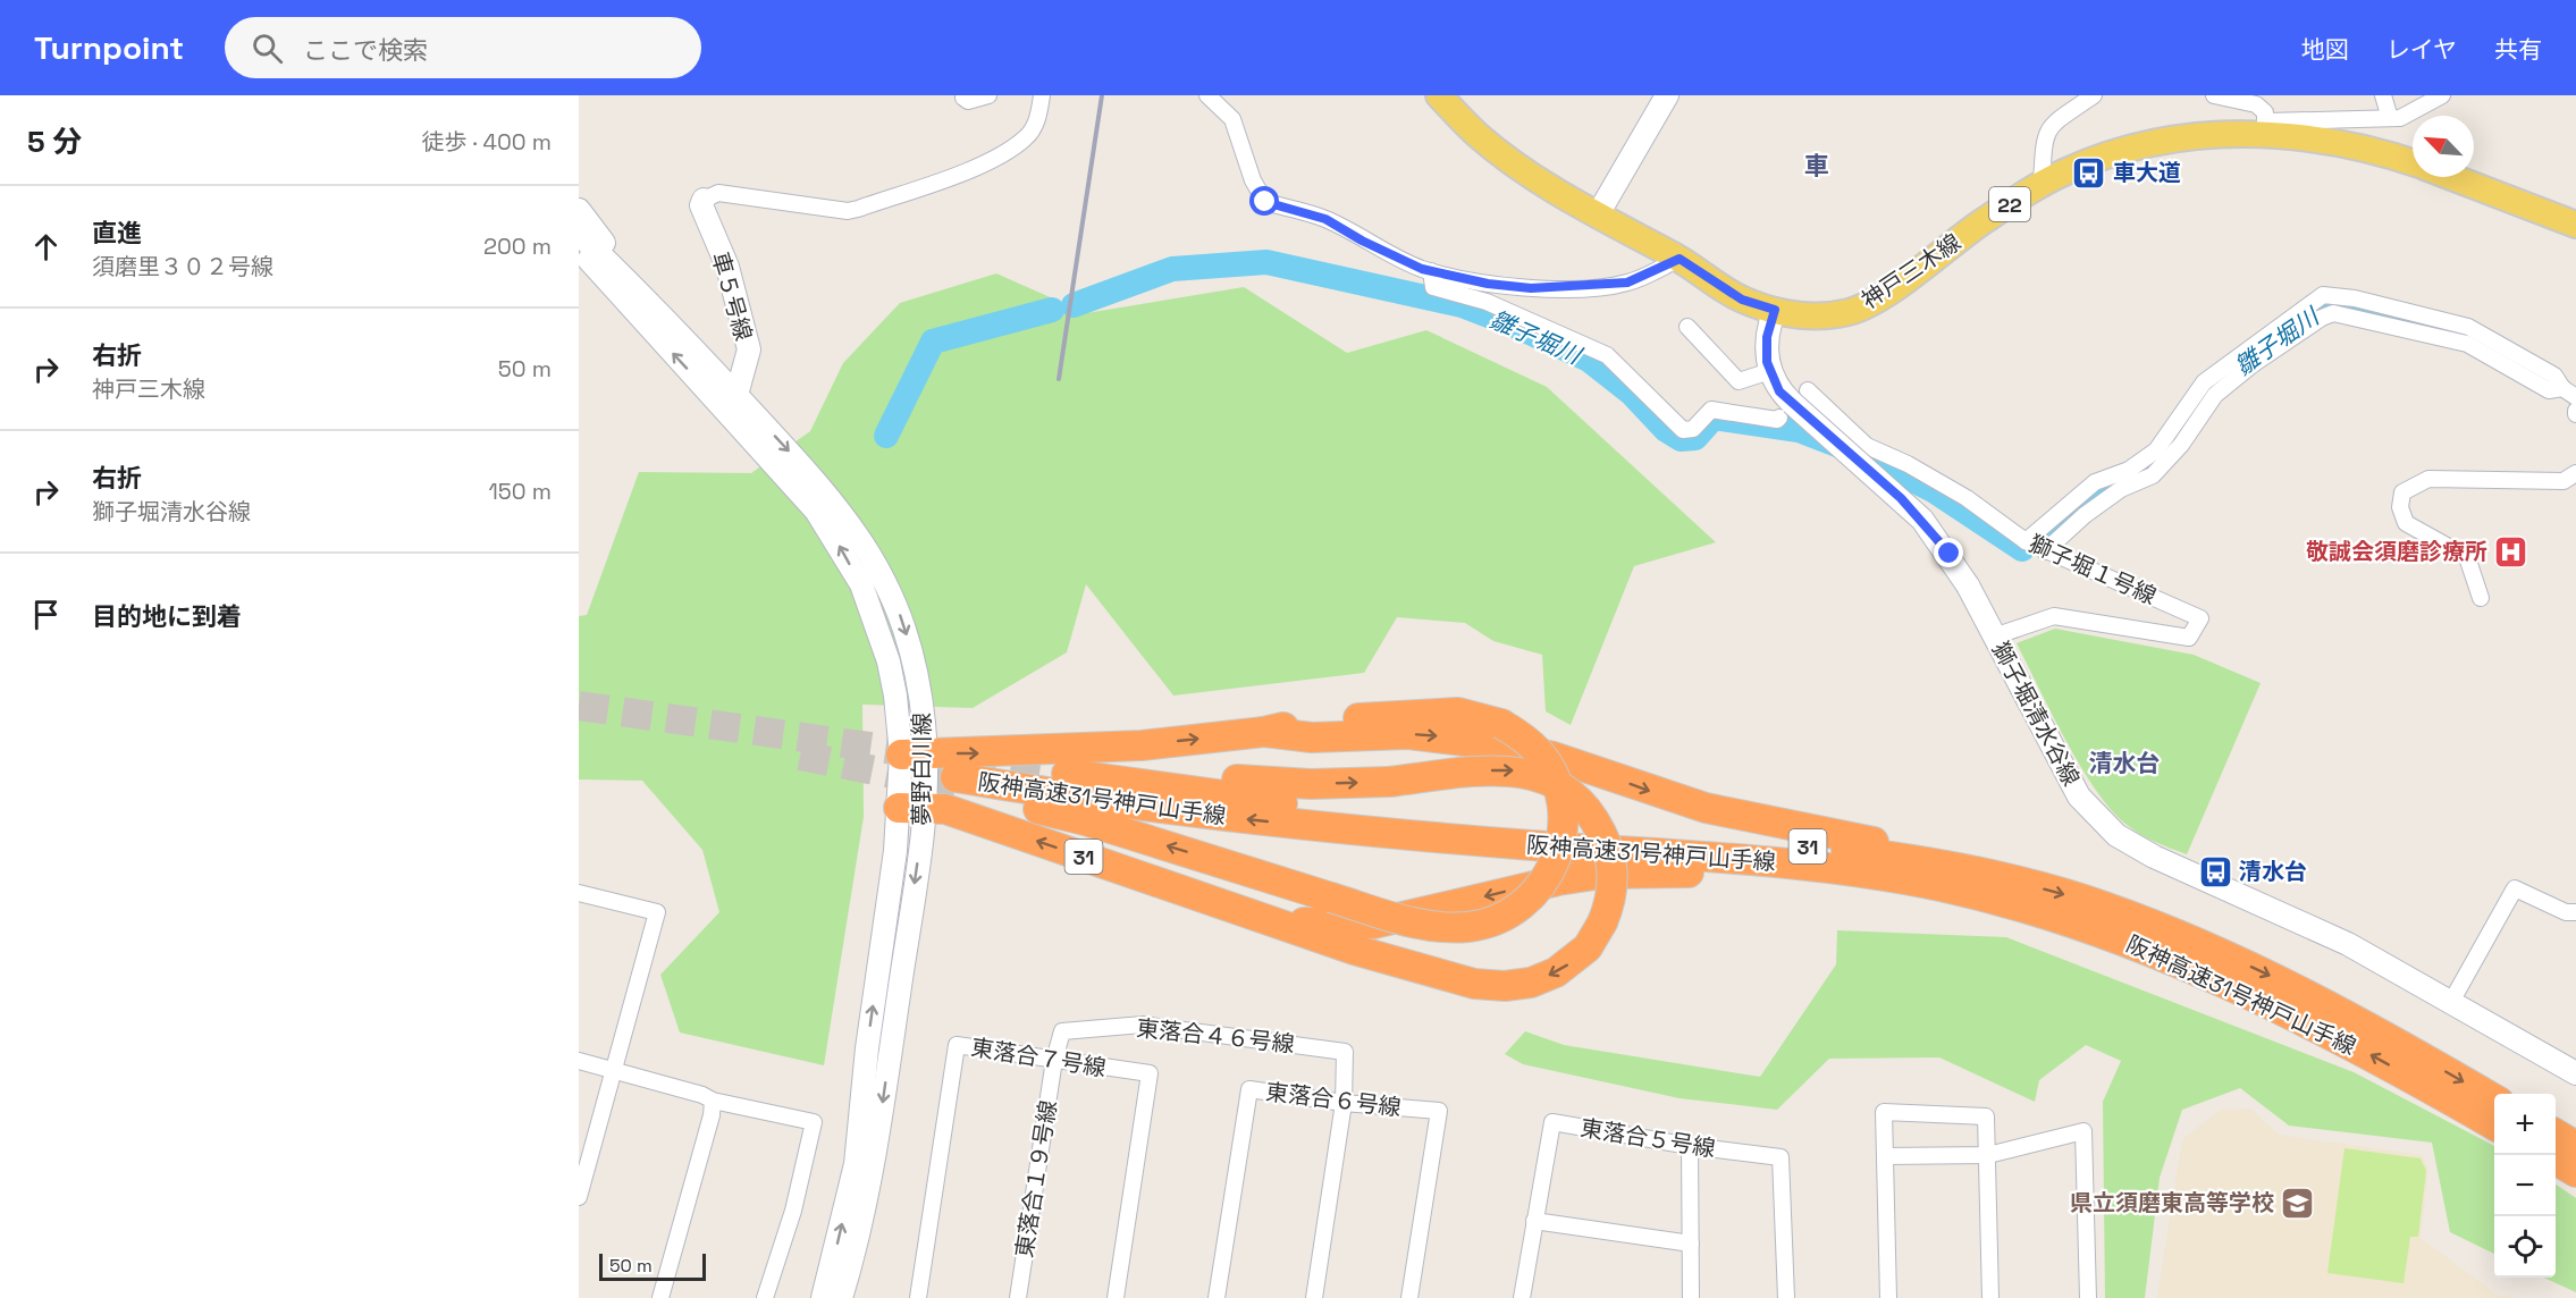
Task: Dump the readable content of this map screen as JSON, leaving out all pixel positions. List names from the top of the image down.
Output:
{
  "streets": {
    "highway": ["阪神高速31号神戸山手線", "31"],
    "main road": ["22", "神戸三木線"],
    "street": [
      "車５号線",
      "獅子堀１号線",
      "獅子堀清水谷線",
      "夢野白川線",
      "東落合４６号線",
      "東落合７号線",
      "東落合６号線",
      "東落合５号線",
      "東落合１９号線"
    ]
  },
  "crossings": [
    ["神戸三木線", "獅子堀清水谷線"],
    ["車５号線", "夢野白川線"],
    ["獅子堀１号線", "獅子堀清水谷線"],
    ["夢野白川線", "31"],
    ["阪神高速31号神戸山手線", "31"],
    ["東落合４６号線", "東落合７号線"],
    ["東落合４６号線", "東落合６号線"],
    ["東落合４６号線", "東落合１９号線"],
    ["東落合７号線", "東落合１９号線"]
  ],
  "districts": ["車", "清水台"],
  "water": ["雛子堀川"],
  "places": {
    "bus stop": ["車大道", "清水台"],
    "hospital": ["敬誠会須磨診療所"],
    "school or university": ["県立須磨東高等学校"]
  },
  "scale_bar": "50 m",
  "north": "top left",
  "page": {
    "header": "Turnpoint",
    "search": "ここで検索",
    "nav": ["地図", "レイヤ", "共有"],
    "heading": ["5 分", "徒歩 · 400 m"],
    "list": [
      ["直進", "須磨里３０２号線", "200 m"],
      ["右折", "神戸三木線", "50 m"],
      ["右折", "獅子堀清水谷線", "150 m"],
      "目的地に到着"
    ],
    "map_buttons": ["+", "−"],
    "scale": "50 m"
  }
}
